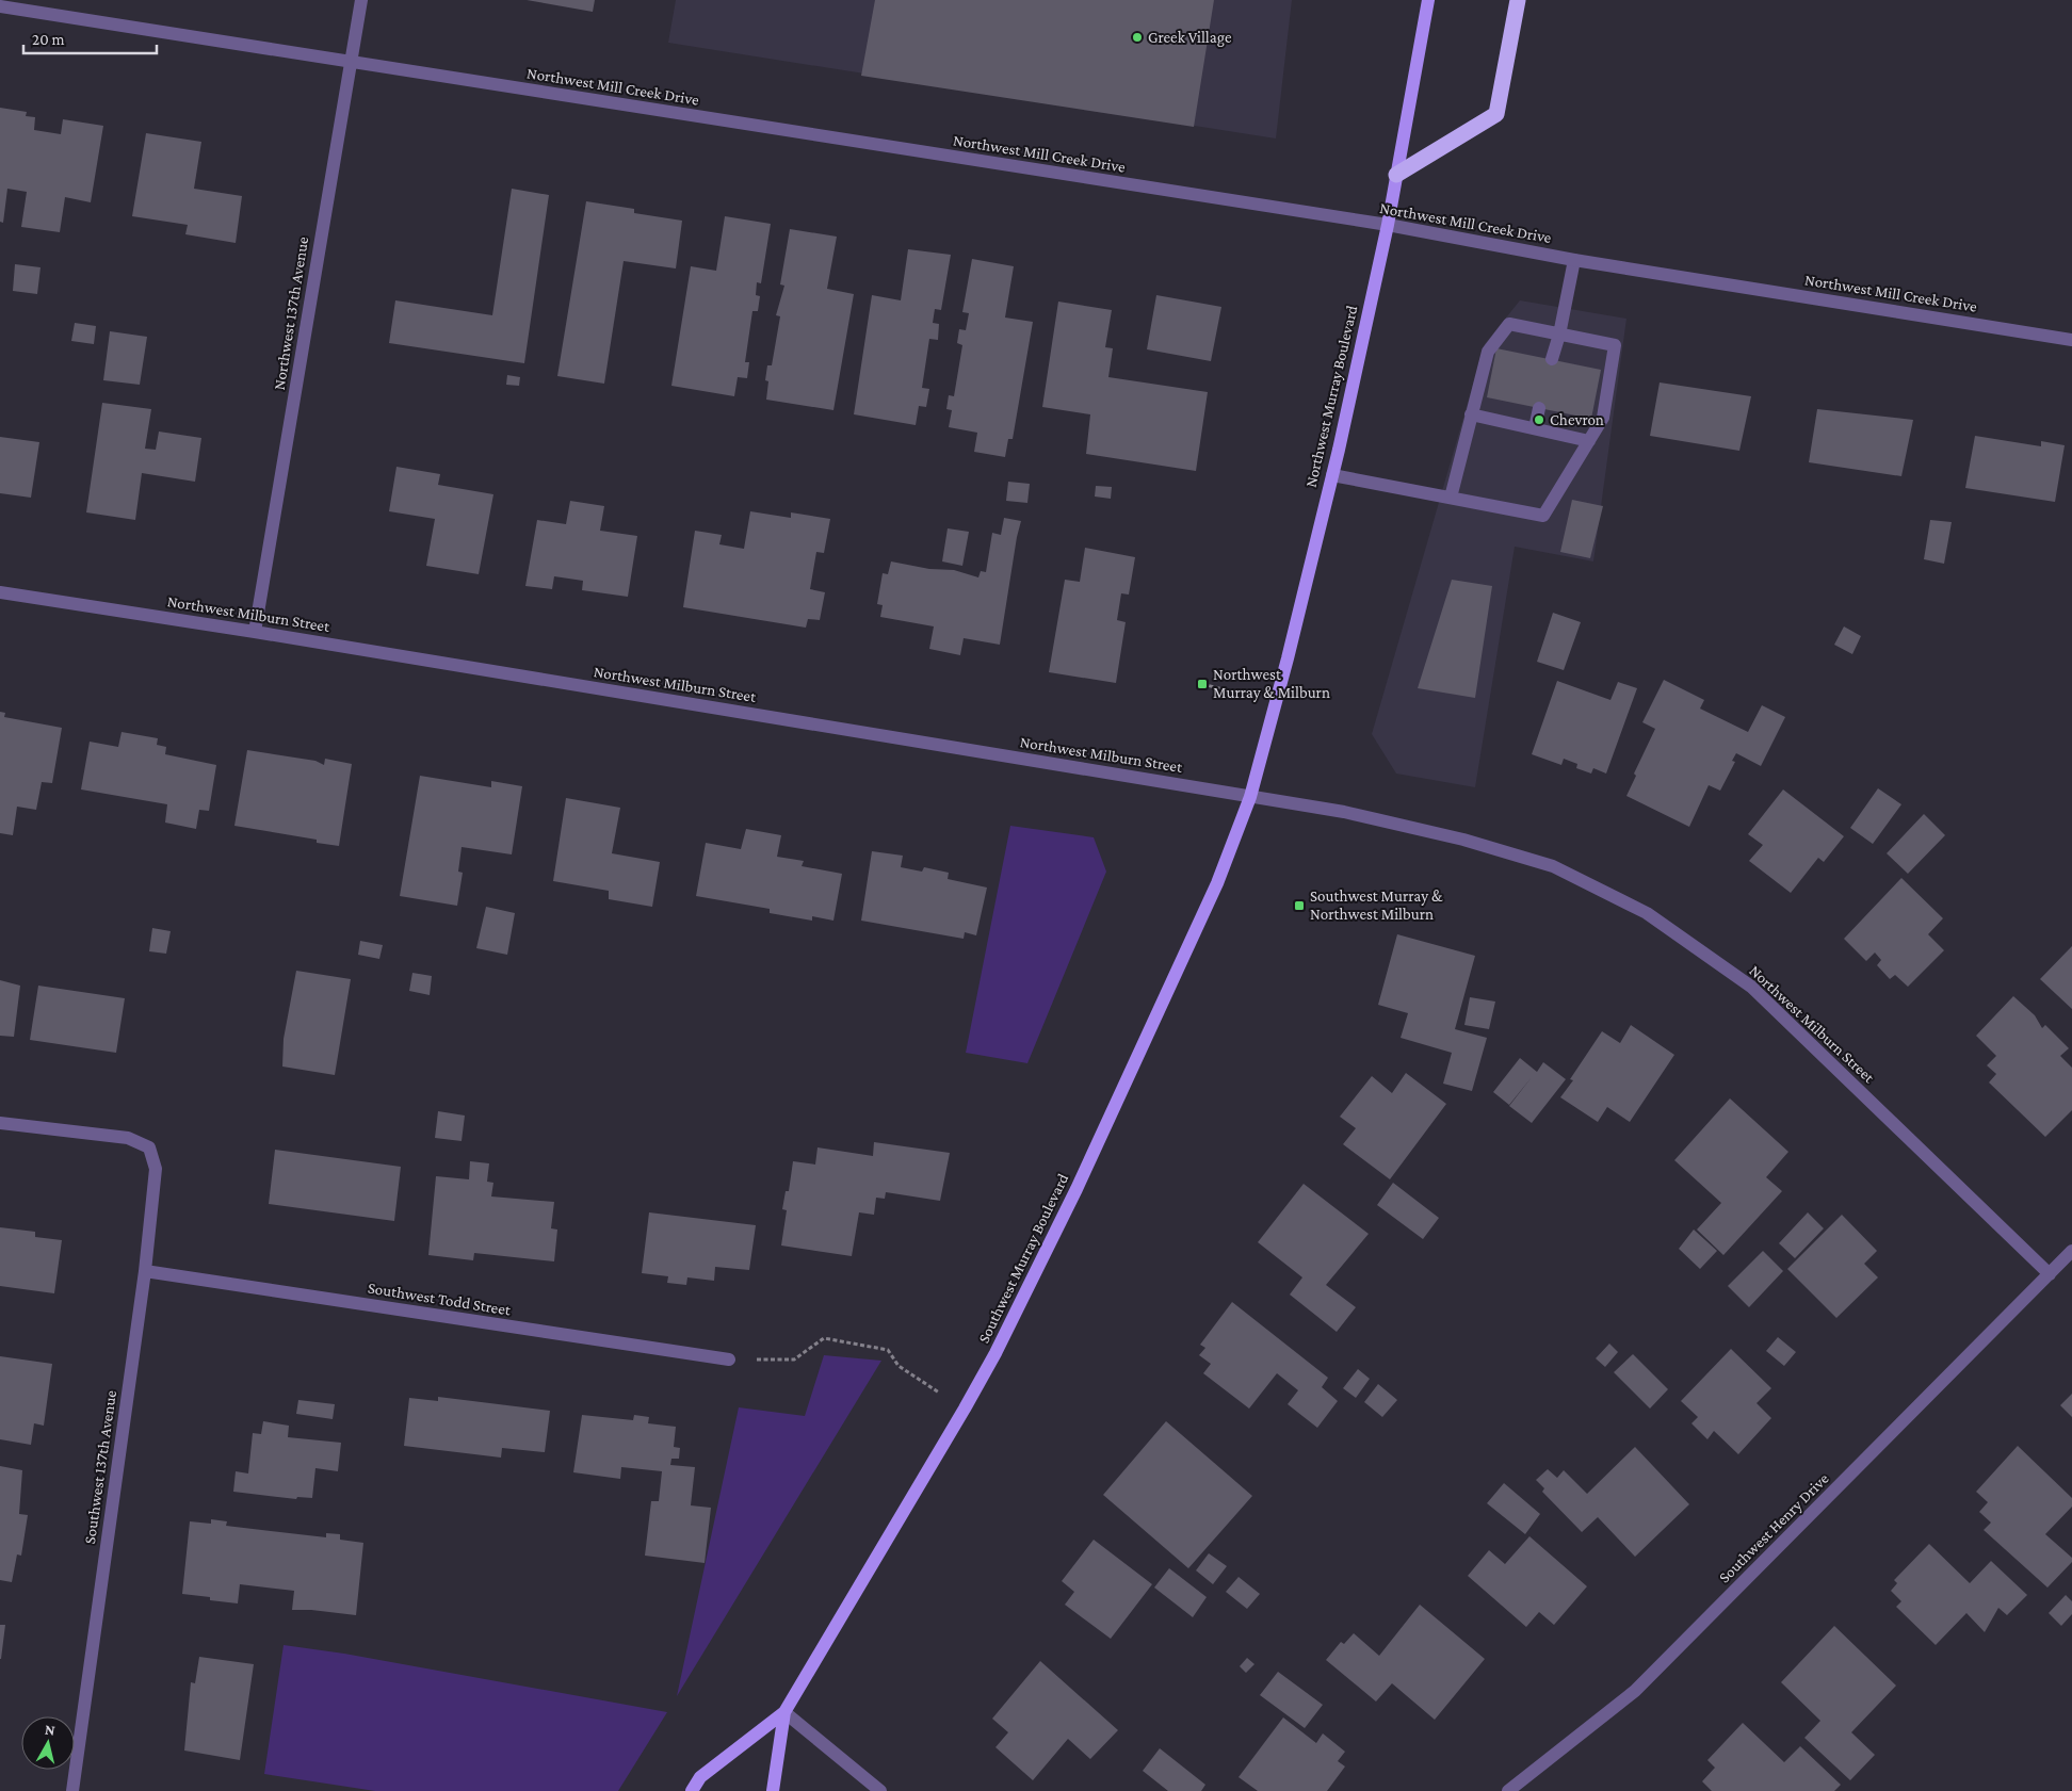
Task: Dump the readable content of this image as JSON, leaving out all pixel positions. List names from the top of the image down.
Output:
{
  "streets": {
    "main road": ["Northwest Murray Boulevard", "Southwest Murray Boulevard"],
    "street": [
      "Northwest Mill Creek Drive",
      "Northwest 137th Avenue",
      "Northwest Milburn Street",
      "Southwest Todd Street",
      "Southwest 137th Avenue",
      "Southwest Henry Drive"
    ]
  },
  "crossings": [
    ["Northwest Mill Creek Drive", "Northwest 137th Avenue"],
    ["Northwest Mill Creek Drive", "Northwest Murray Boulevard"],
    ["Northwest 137th Avenue", "Northwest Milburn Street"],
    ["Northwest Murray Boulevard", "Northwest Milburn Street"],
    ["Northwest Murray Boulevard", "Southwest Murray Boulevard"],
    ["Northwest Milburn Street", "Southwest Murray Boulevard"],
    ["Northwest Milburn Street", "Southwest Henry Drive"],
    ["Southwest Todd Street", "Southwest 137th Avenue"]
  ],
  "places": {
    "other": ["Greek Village", "Chevron"],
    "transit": ["Northwest Murray & Milburn", "Southwest Murray & Northwest Milburn"]
  },
  "scale_bar": "20 m",
  "north": "top"
}
